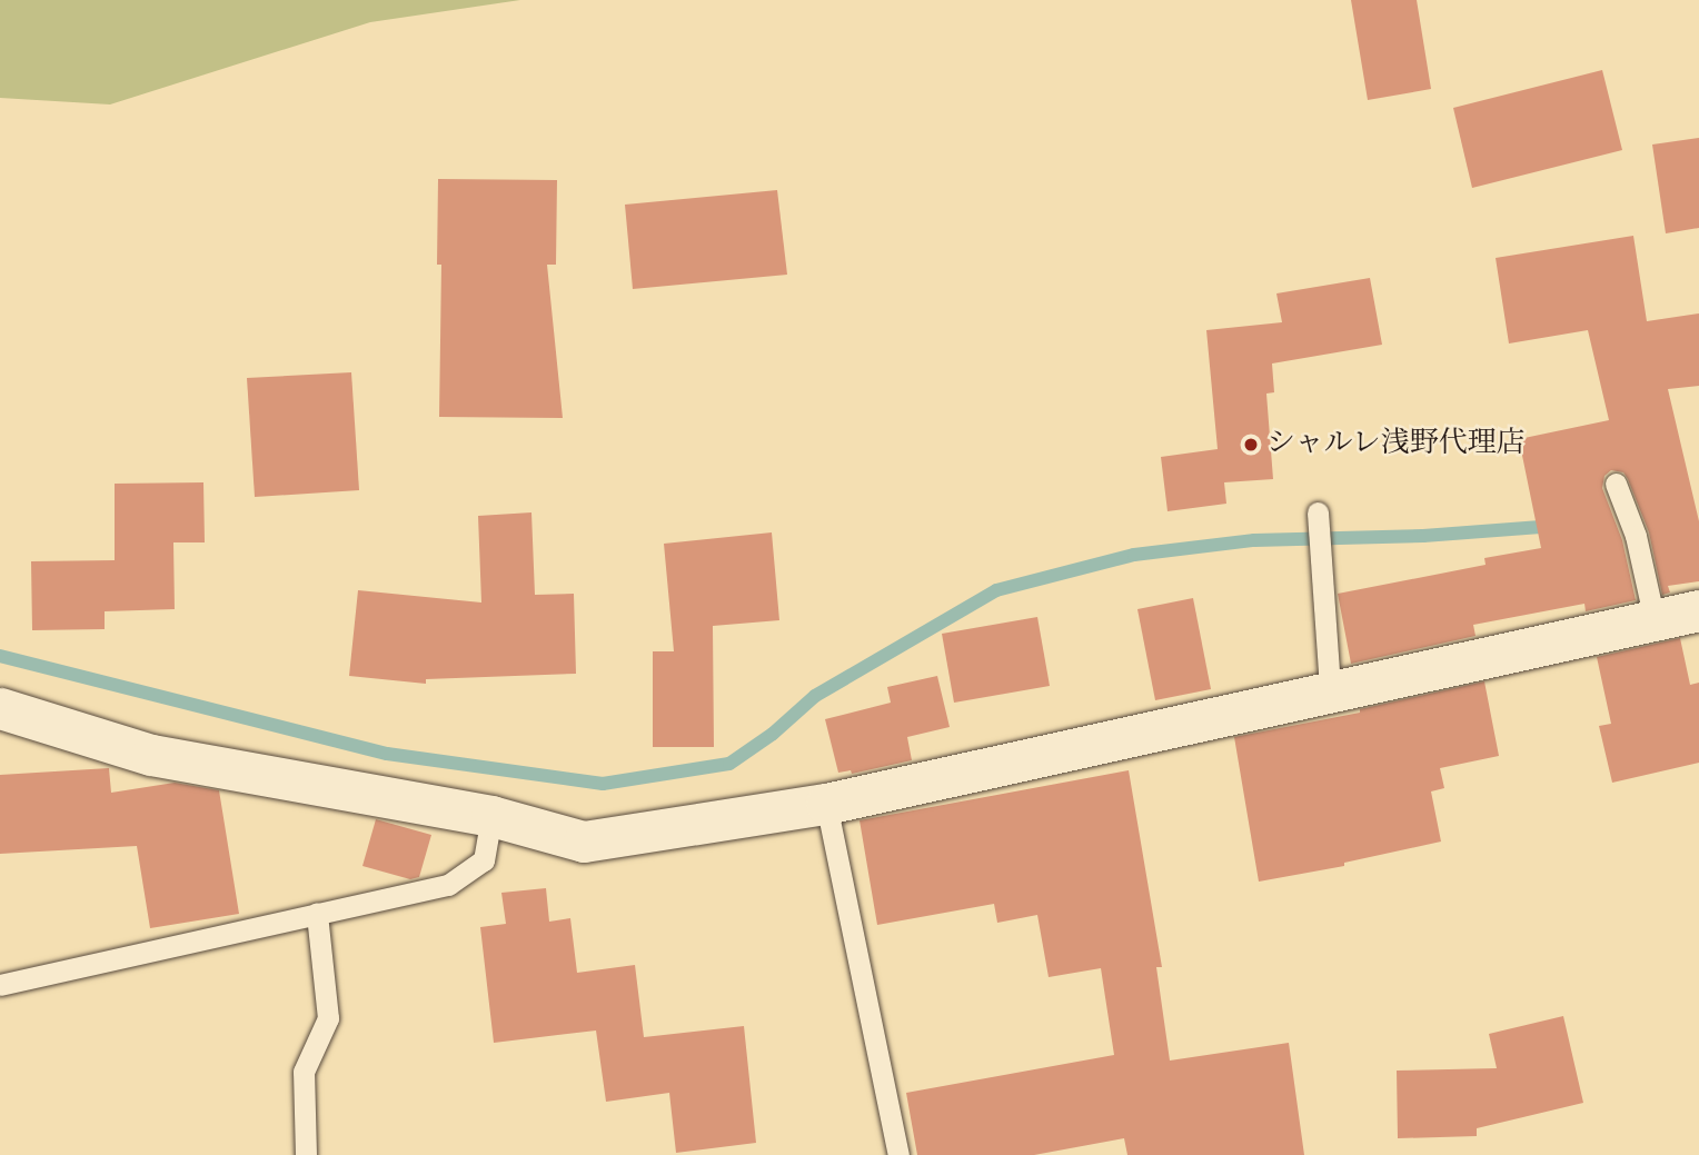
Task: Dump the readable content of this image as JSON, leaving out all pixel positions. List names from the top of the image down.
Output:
{
  "places": ["シャルレ浅野代理店"]
}
